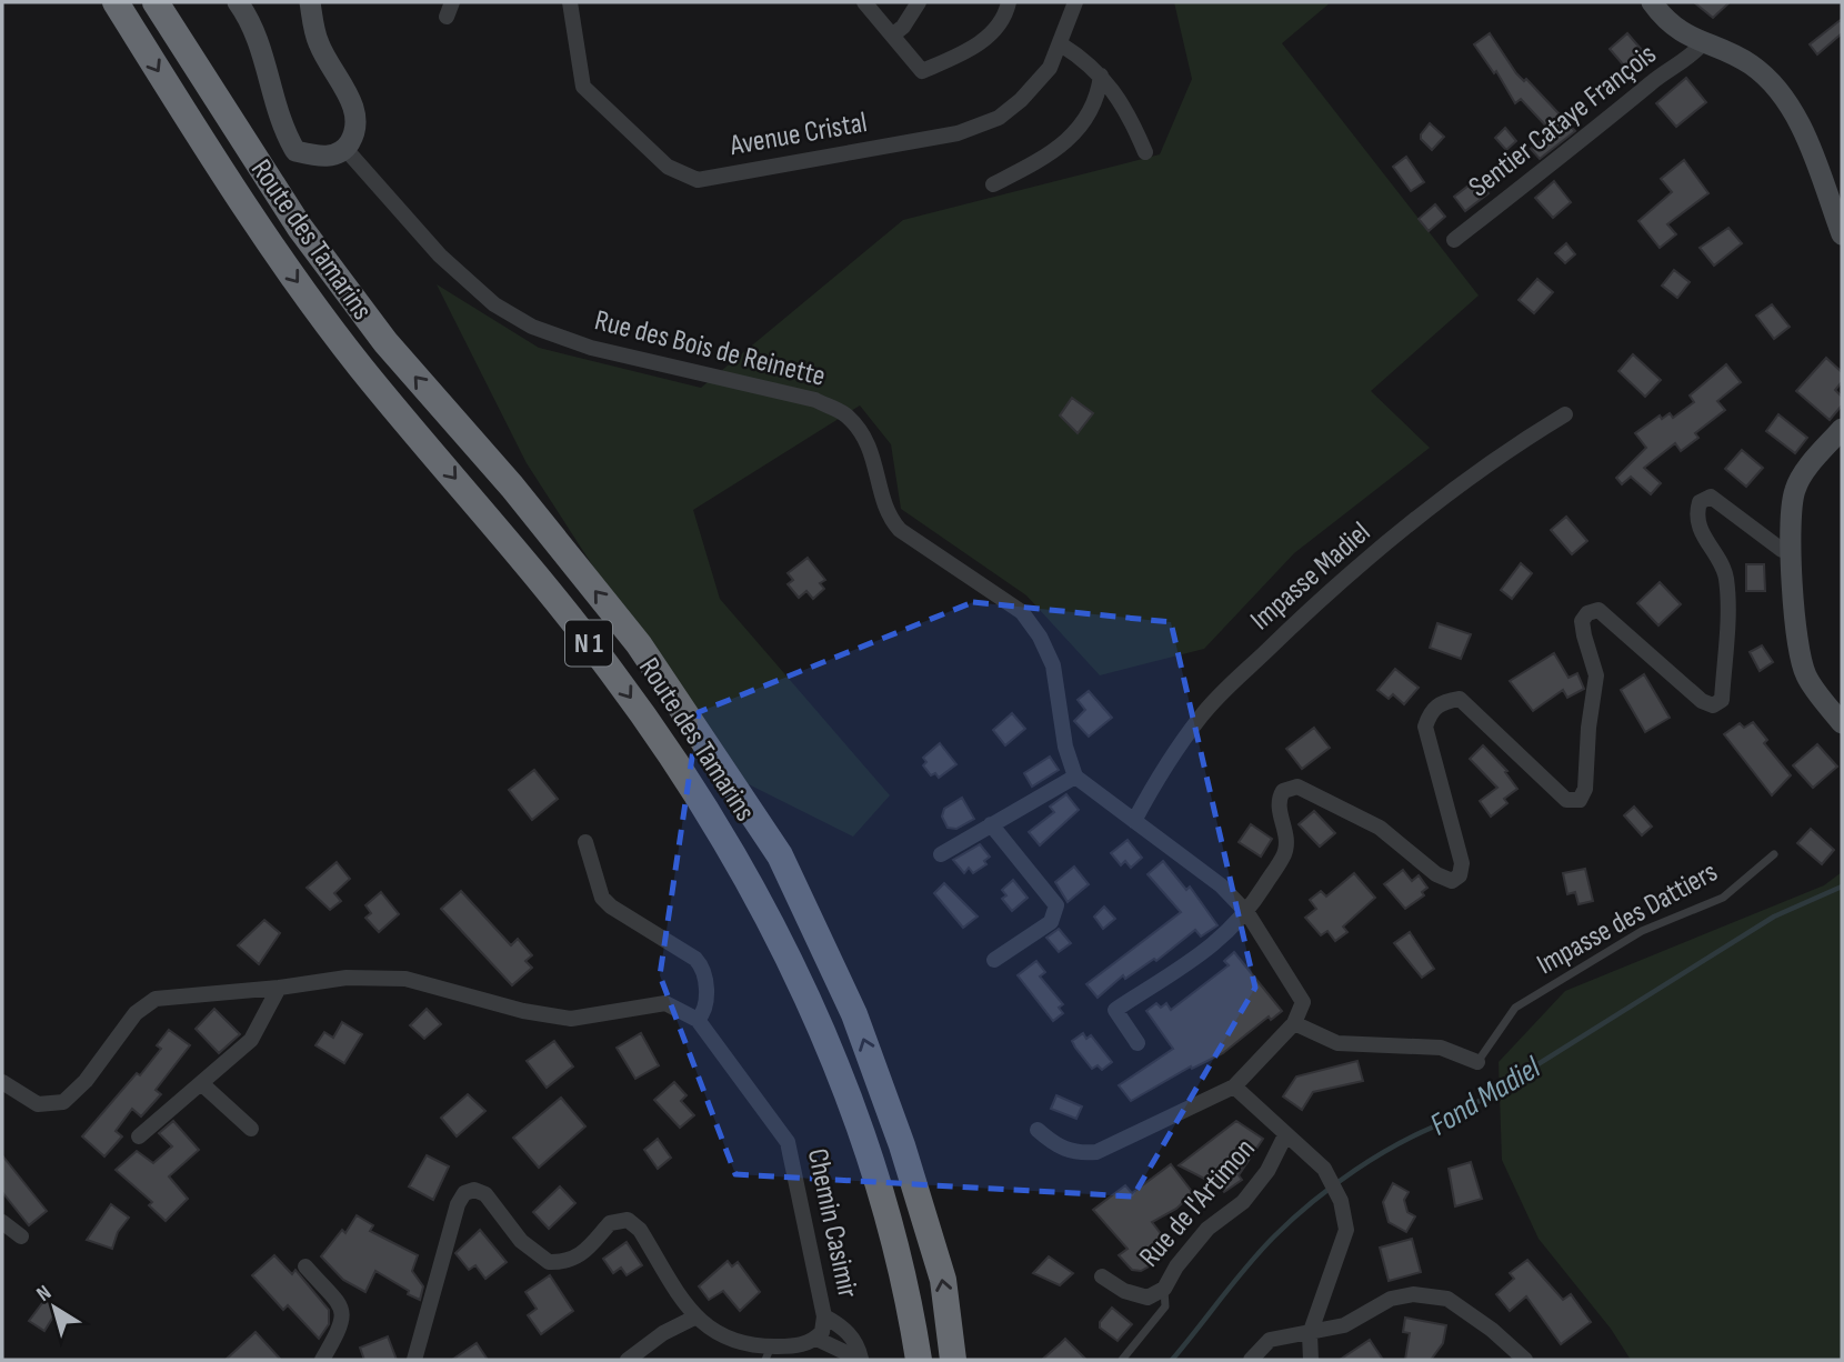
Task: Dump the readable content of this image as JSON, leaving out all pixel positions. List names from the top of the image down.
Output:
{
  "streets": {
    "highway": ["Route des Tamarins", "N 1"],
    "street": [
      "Sentier Cataye François",
      "Avenue Cristal",
      "Rue des Bois de Reinette",
      "Impasse Madiel",
      "Rue de l'Artimon",
      "Chemin Casimir"
    ],
    "lane": ["Impasse des Dattiers"]
  },
  "water": ["Fond Madiel"],
  "north": "top left"
}
